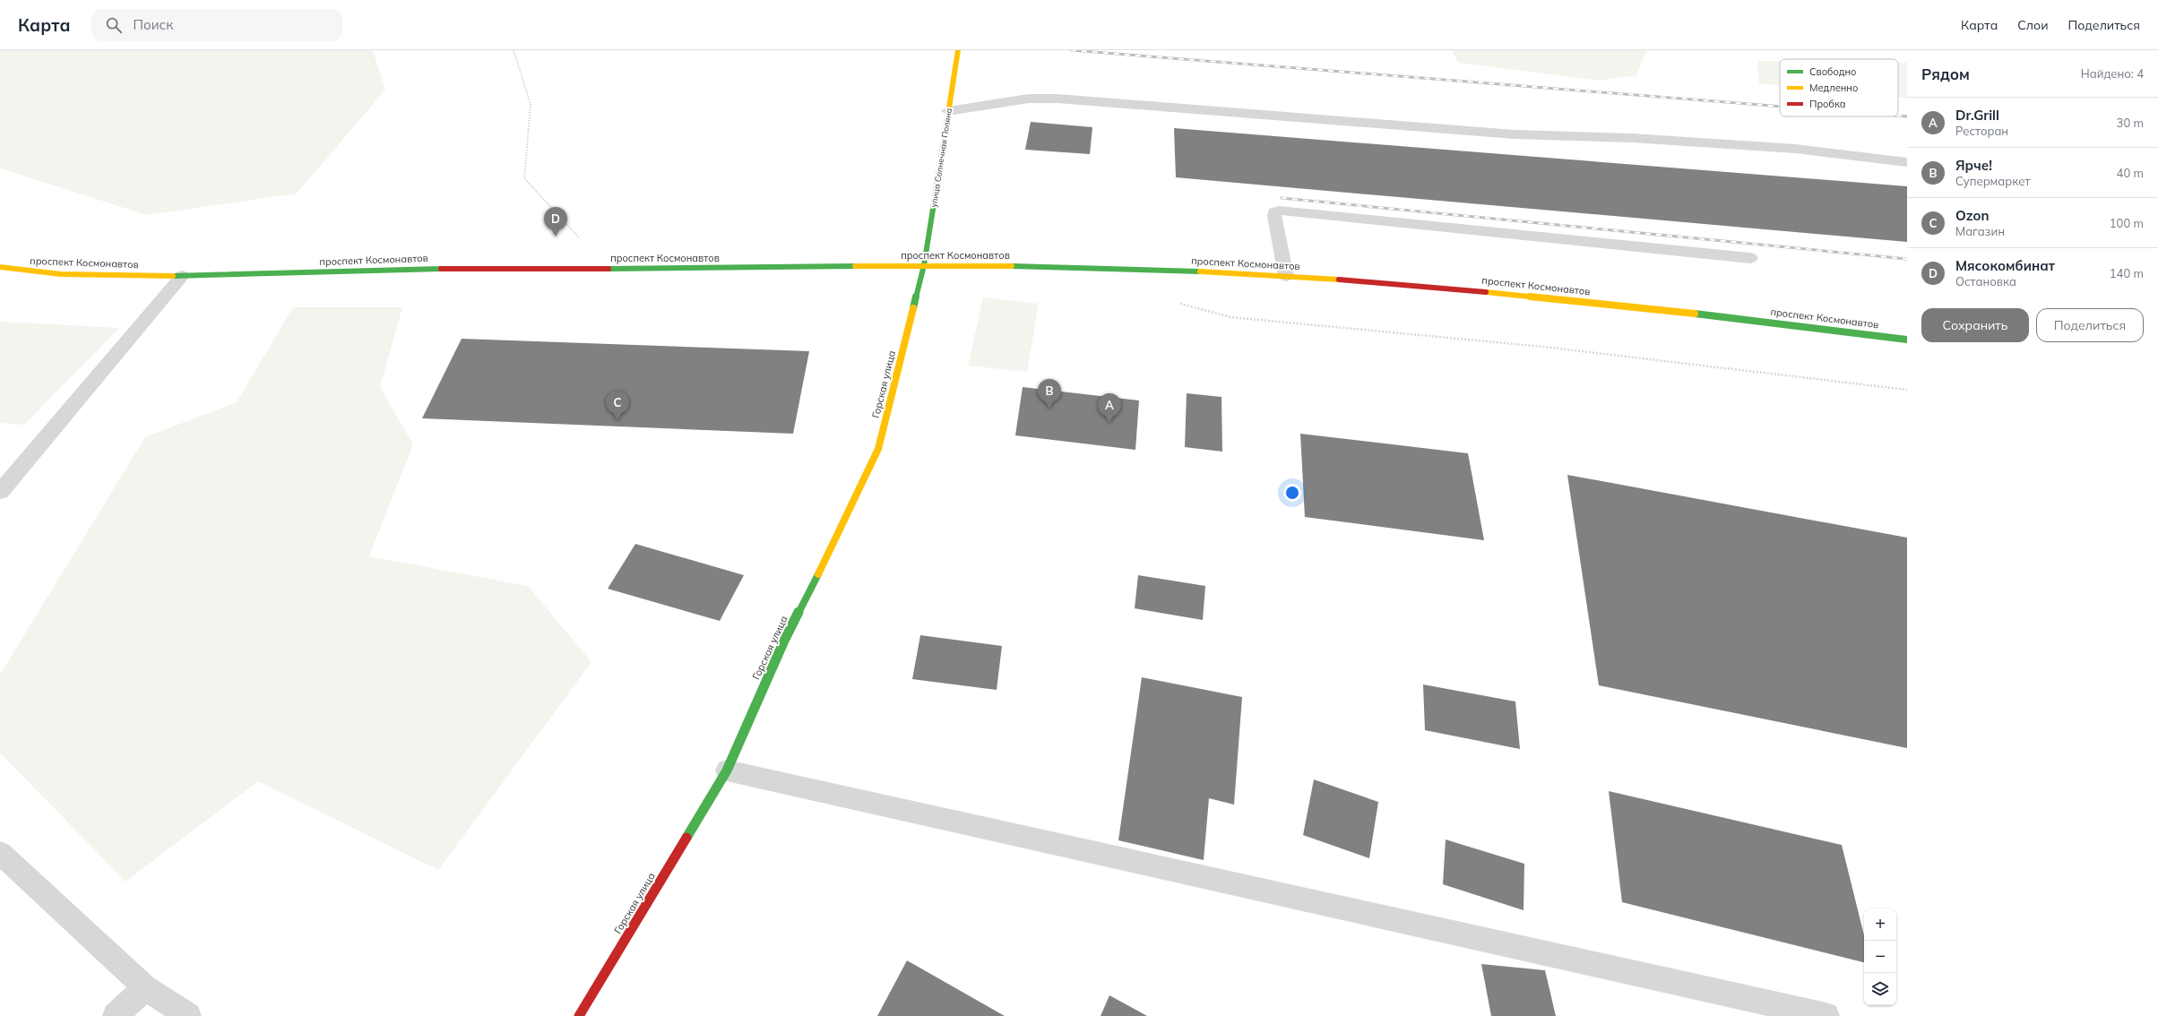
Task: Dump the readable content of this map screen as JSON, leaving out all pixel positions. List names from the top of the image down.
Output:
{
  "streets": {
    "main road": ["улица Солнечная Поляна", "проспект Космонавтов", "Горская улица"]
  },
  "crossings": [
    ["улица Солнечная Поляна", "проспект Космонавтов"],
    ["улица Солнечная Поляна", "Горская улица"],
    ["проспект Космонавтов", "Горская улица"]
  ],
  "legend": ["Свободно", "Медленно", "Пробка"],
  "page": {
    "header": "Карта",
    "search": "Поиск",
    "nav": ["Карта", "Слои", "Поделиться"],
    "heading": ["Рядом", "Найдено: 4"],
    "list": [
      {
        "mark": "A",
        "name": "Dr.Grill",
        "note": "Ресторан",
        "value": "30 m"
      },
      {
        "mark": "B",
        "name": "Ярче!",
        "note": "Супермаркет",
        "value": "40 m"
      },
      {
        "mark": "C",
        "name": "Ozon",
        "note": "Магазин",
        "value": "100 m"
      },
      {
        "mark": "D",
        "name": "Мясокомбинат",
        "note": "Остановка",
        "value": "140 m"
      }
    ],
    "pins": [
      "D",
      "B",
      "C",
      "A"
    ],
    "buttons": ["Сохранить", "Поделиться"],
    "map_buttons": ["+", "−"]
  }
}
